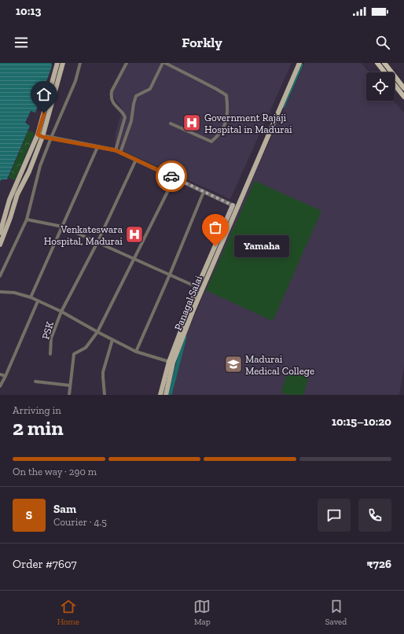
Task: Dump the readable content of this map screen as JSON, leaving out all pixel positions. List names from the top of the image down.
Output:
{
  "streets": {
    "main road": ["Panagal Salai"],
    "street": ["PSK"]
  },
  "places": {
    "hospital": ["Government Rajaji Hospital in Madurai", "Venkateswara Hospital, Madurai"],
    "other": ["Yamaha"],
    "school or university": ["Madurai Medical College"]
  },
  "page": {
    "status": "10:13",
    "header": "Forkly",
    "bubble": "Yamaha",
    "heading": ["2 min", "Arriving in", "10:15–10:20"],
    "panel": [
      "Sam",
      "Courier · 4.5",
      "Order #7607",
      "₹726"
    ],
    "bar": "On the way · 290 m",
    "round": "S",
    "tabs": ["Home", "Map", "Saved"]
  }
}
